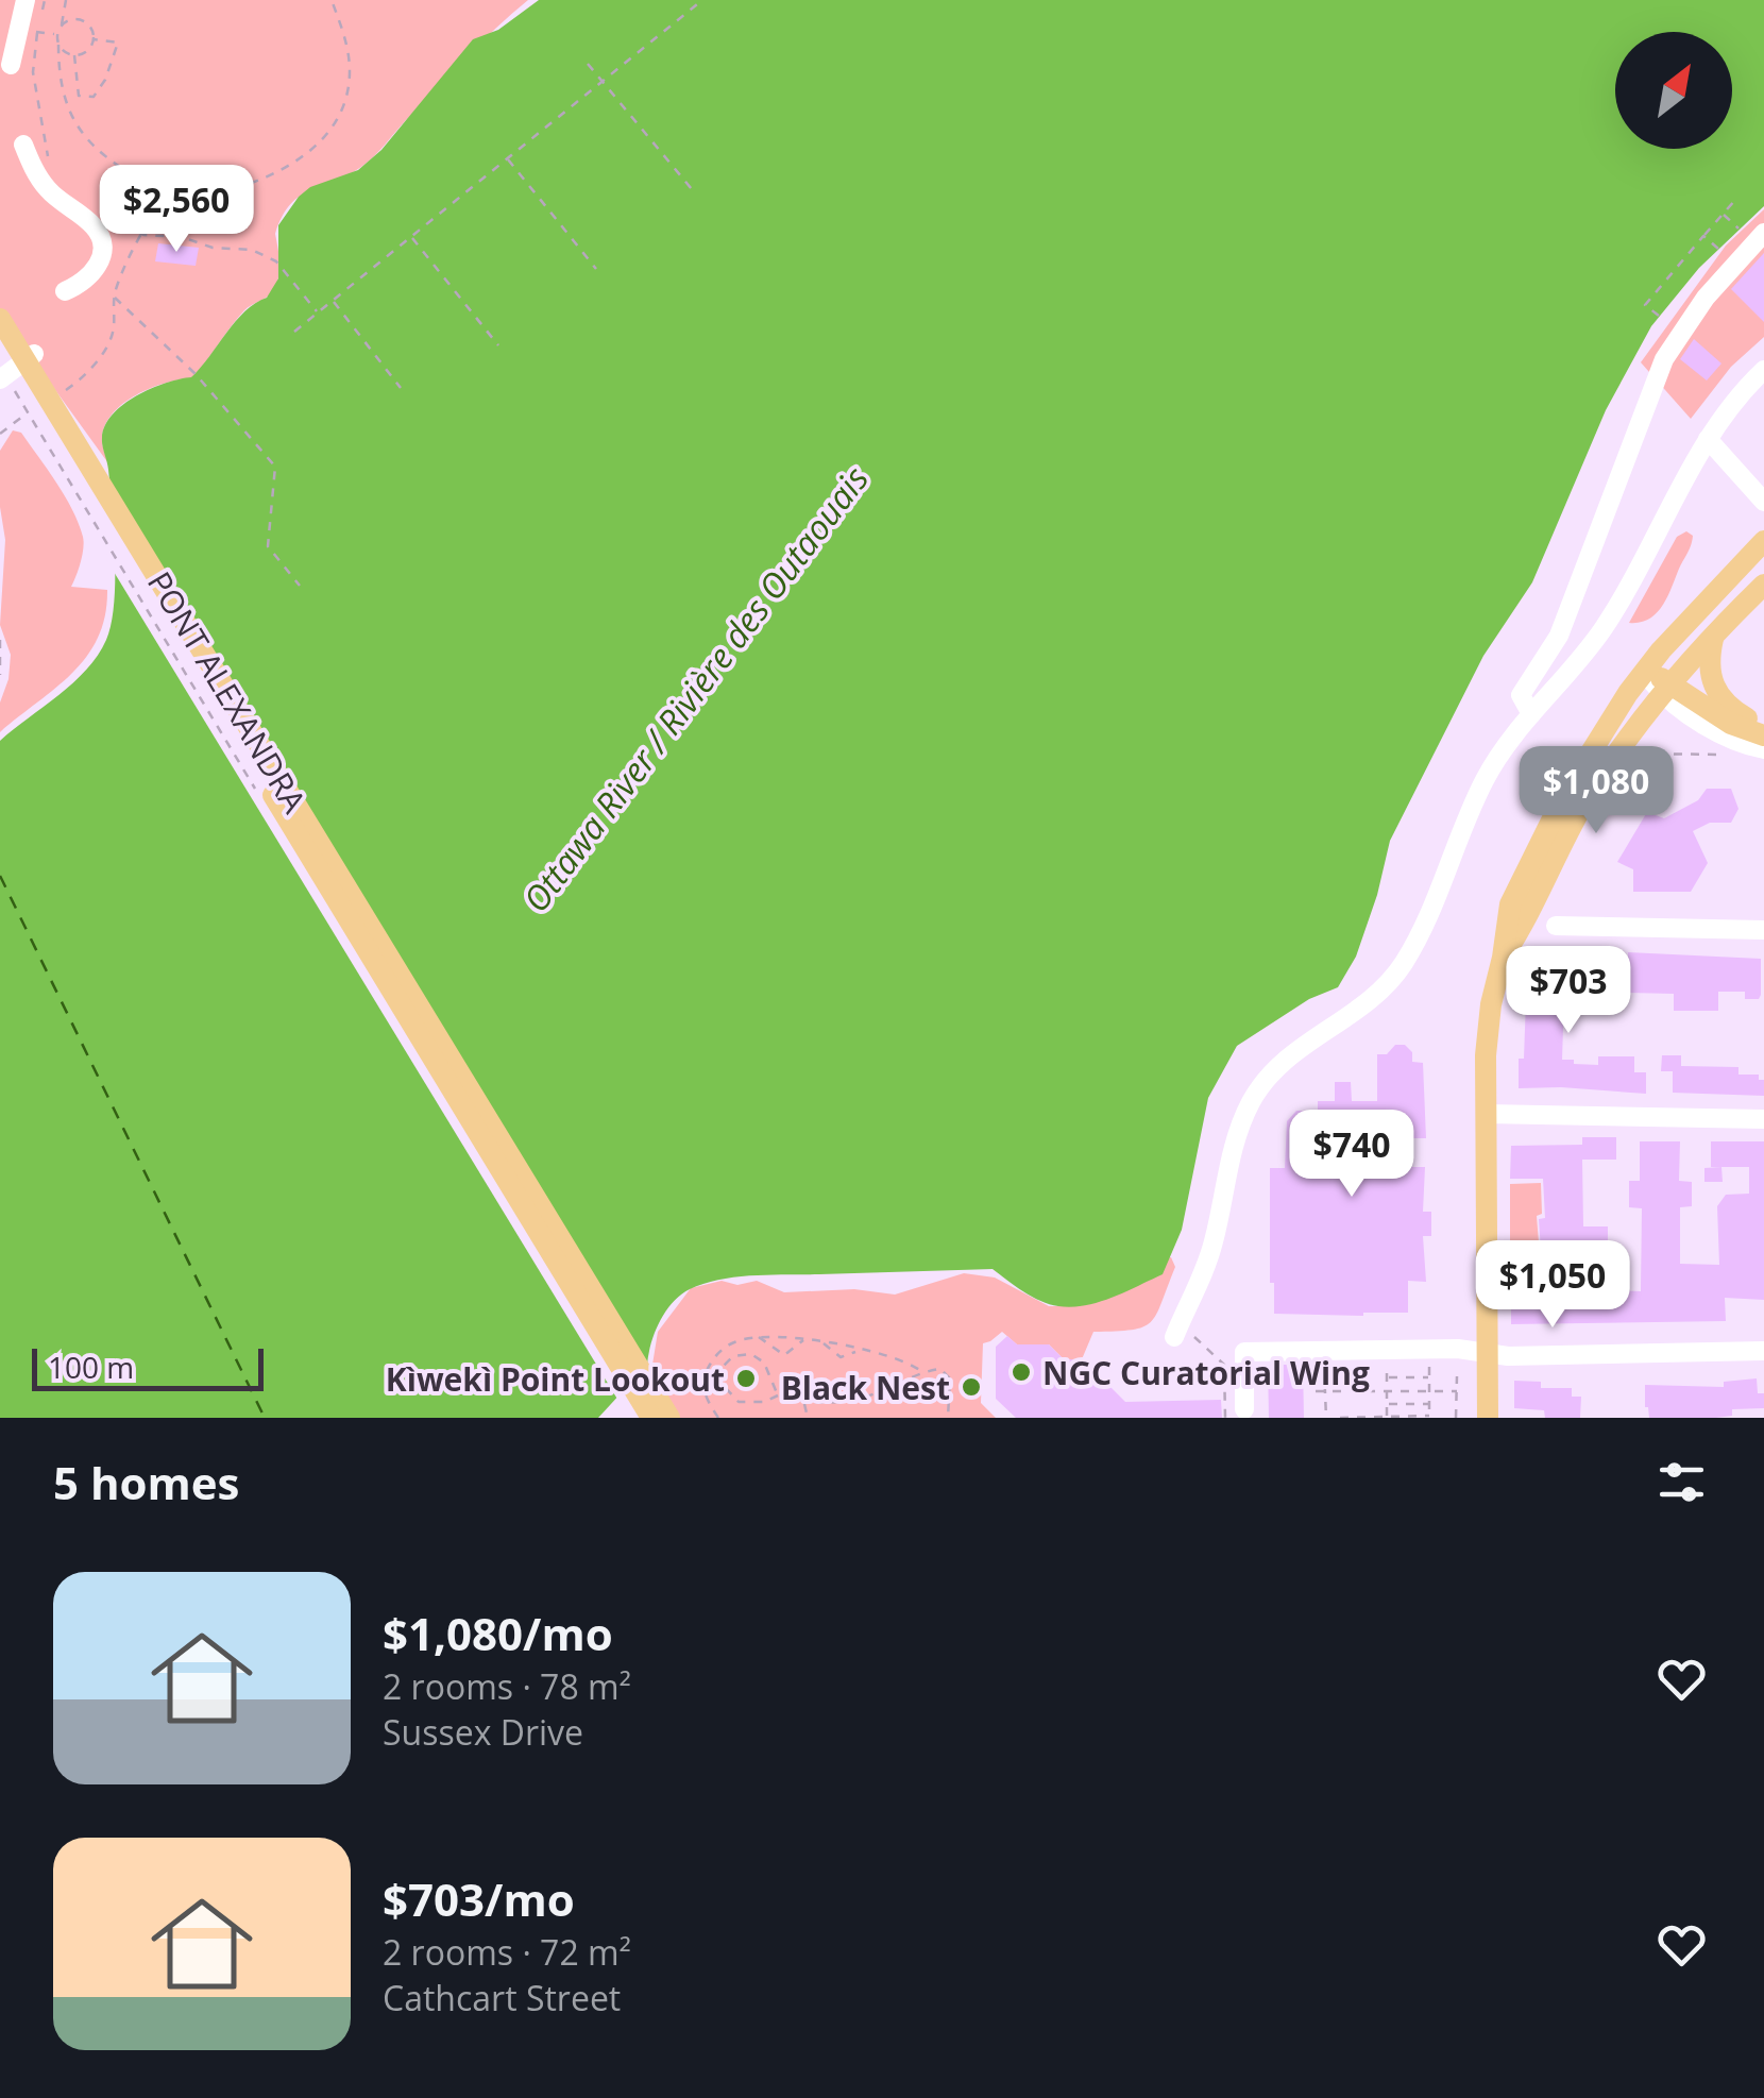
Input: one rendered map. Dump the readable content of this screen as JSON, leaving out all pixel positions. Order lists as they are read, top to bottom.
{
  "streets": {
    "main road": ["PONT ALEXANDRA"]
  },
  "water": ["Ottawa River / Rivière des Outaouais"],
  "places": ["NGC Curatorial Wing", "Kìwekì Point Lookout", "Black Nest"],
  "scale_bar": "100 m",
  "north": "top right",
  "page": {
    "price": [
      "$2,560",
      "$1,080",
      "$703",
      "$740",
      "$1,050"
    ],
    "scale": "100 m",
    "heading": "5 homes",
    "list": [
      {
        "name": "$1,080/mo",
        "note": "2 rooms · 78 m² · Sussex Drive"
      },
      {
        "name": "$703/mo",
        "note": "2 rooms · 72 m² · Cathcart Street"
      }
    ]
  }
}
